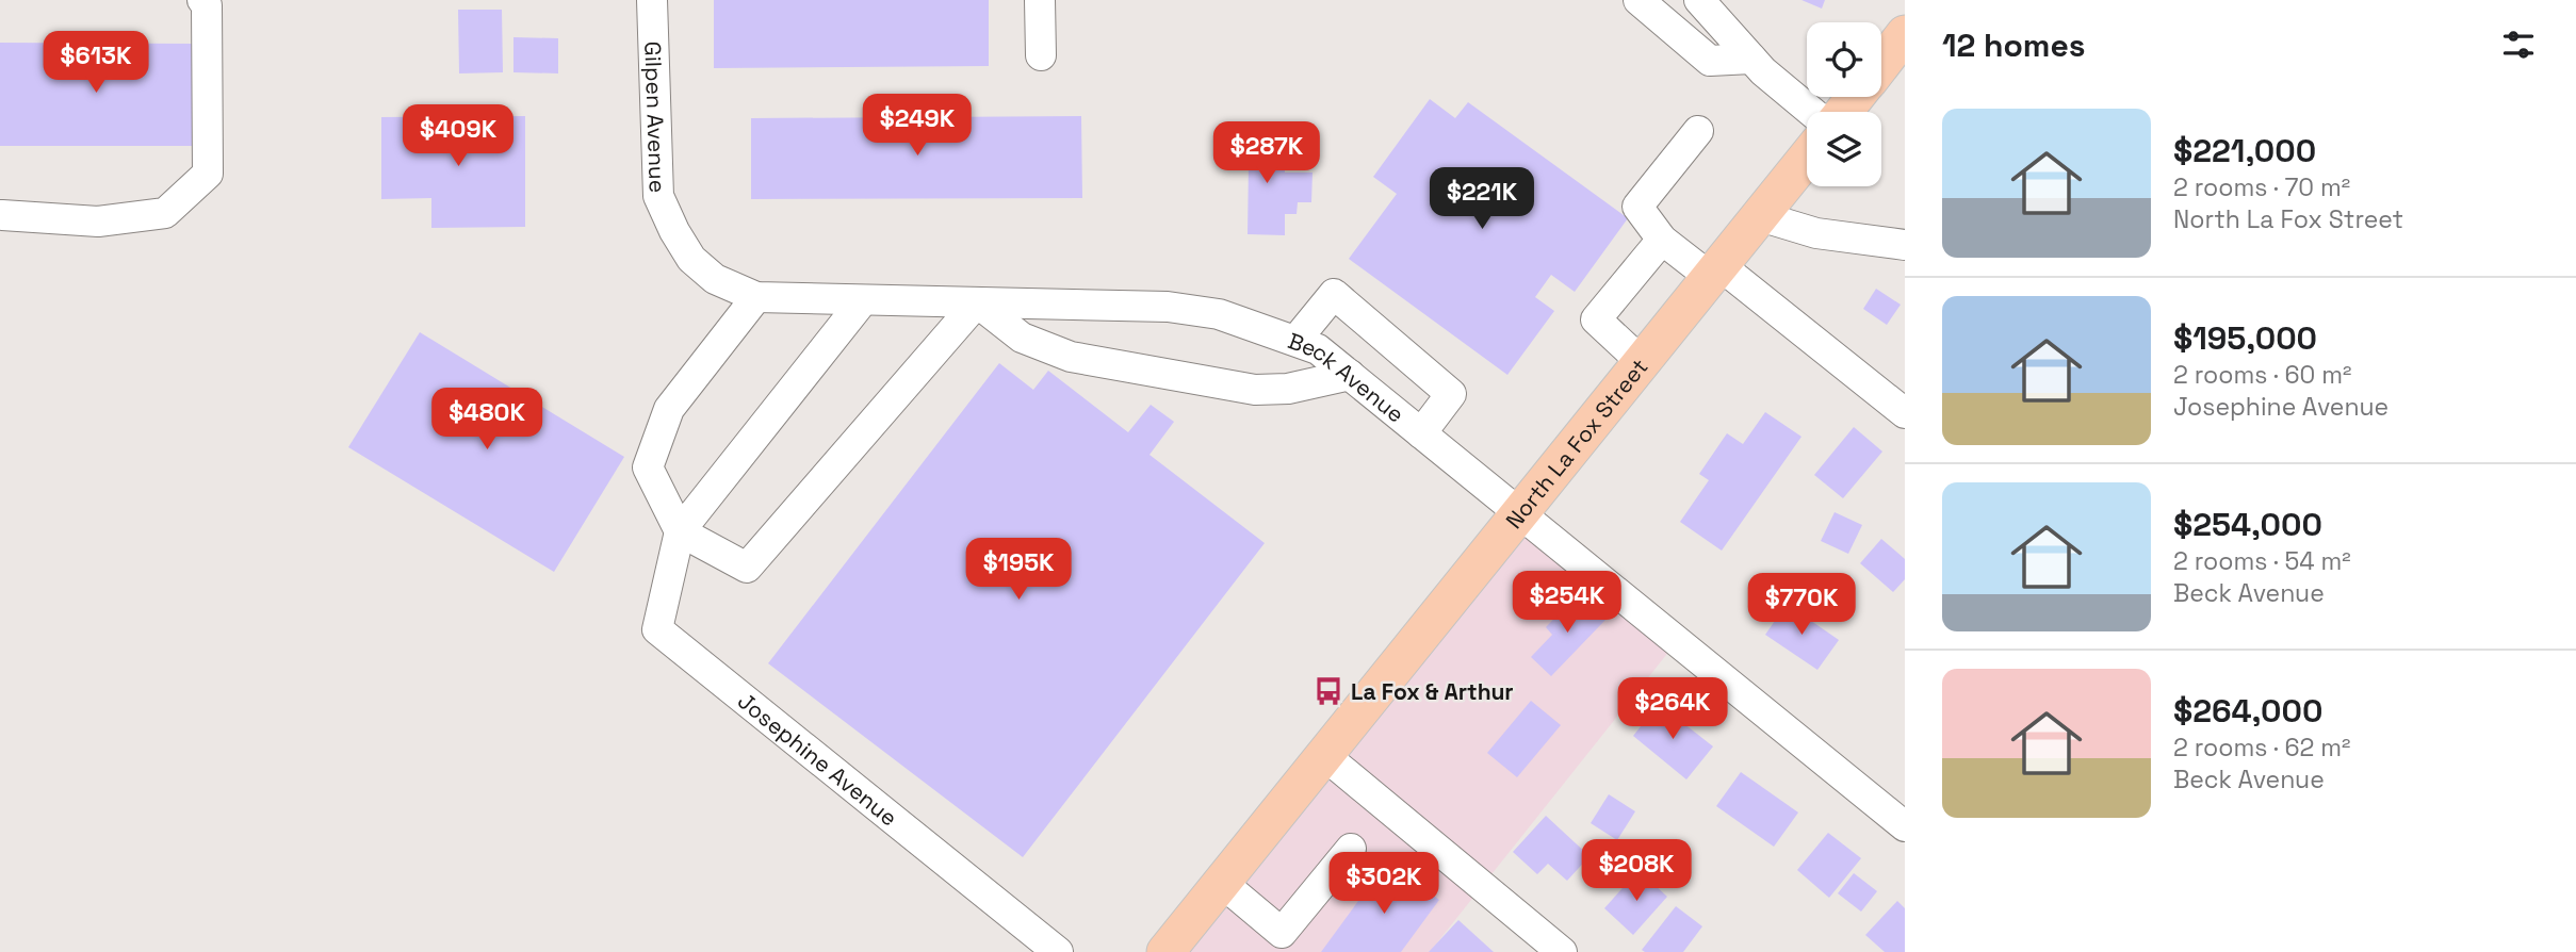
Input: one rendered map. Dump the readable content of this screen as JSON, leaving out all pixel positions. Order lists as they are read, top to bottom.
{
  "streets": {
    "main road": ["North La Fox Street"],
    "street": ["Gilpen Avenue", "Beck Avenue", "Josephine Avenue"]
  },
  "crossings": [
    ["Gilpen Avenue", "Beck Avenue"],
    ["Beck Avenue", "North La Fox Street"]
  ],
  "places": {
    "bus stop": ["La Fox & Arthur"]
  },
  "page": {
    "heading": "12 homes",
    "price": [
      "$613K",
      "$249K",
      "$409K",
      "$287K",
      "$221K",
      "$480K",
      "$195K",
      "$254K",
      "$770K",
      "$264K",
      "$208K",
      "$302K"
    ],
    "list": [
      {
        "name": "$221,000",
        "note": "2 rooms · 70 m² · North La Fox Street"
      },
      {
        "name": "$195,000",
        "note": "2 rooms · 60 m² · Josephine Avenue"
      },
      {
        "name": "$254,000",
        "note": "2 rooms · 54 m² · Beck Avenue"
      },
      {
        "name": "$264,000",
        "note": "2 rooms · 62 m² · Beck Avenue"
      }
    ]
  }
}
